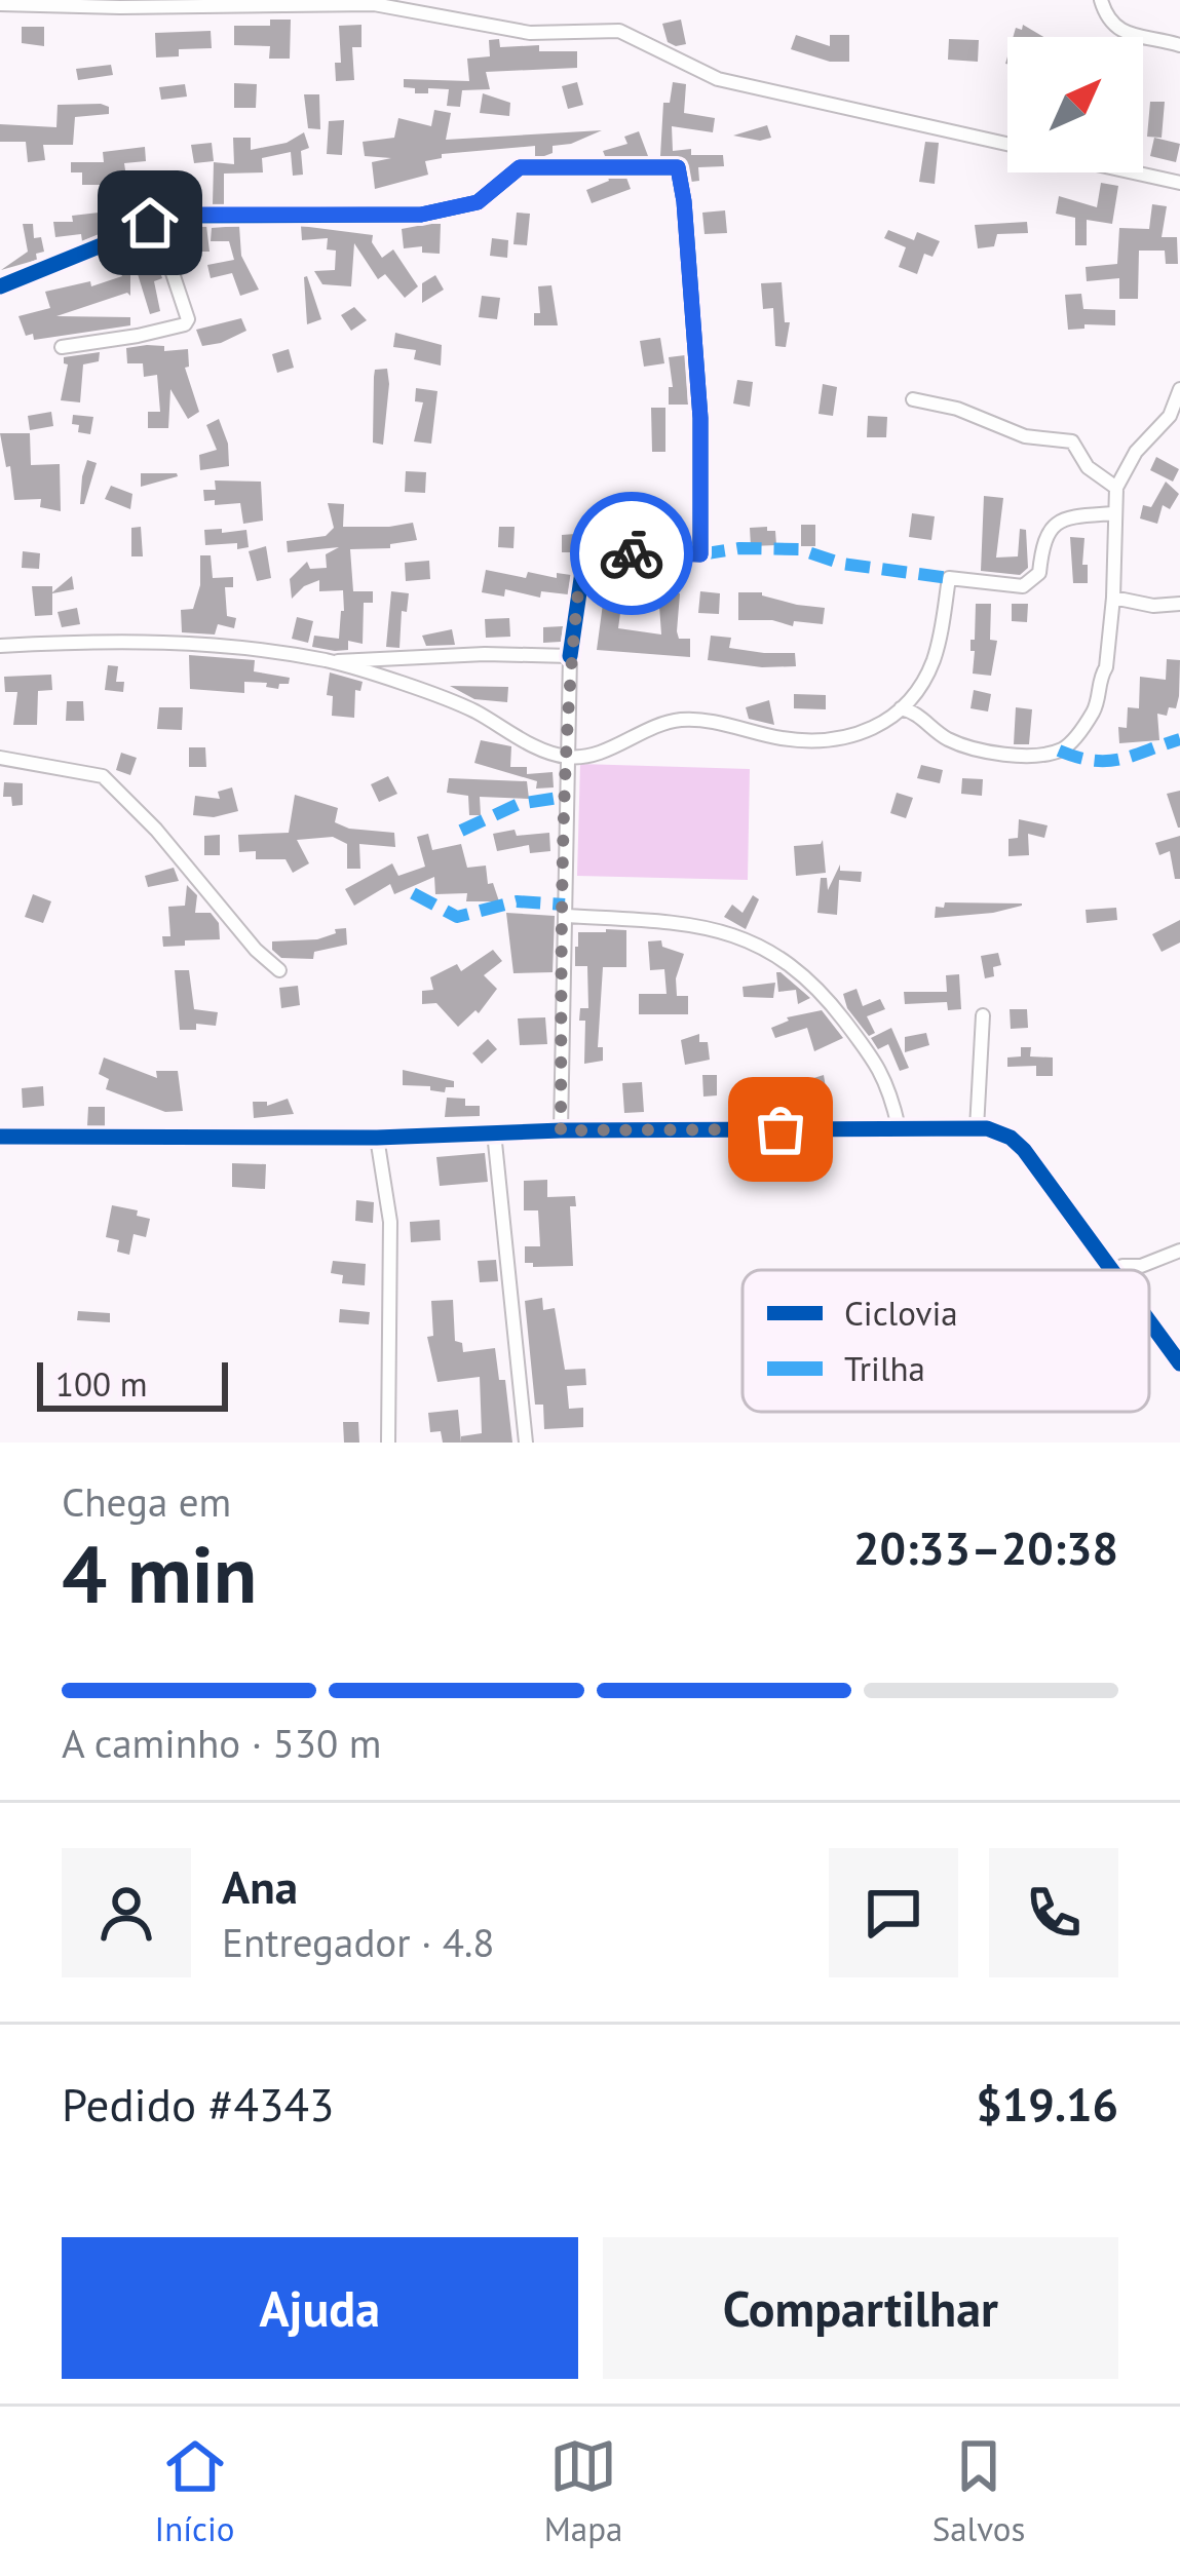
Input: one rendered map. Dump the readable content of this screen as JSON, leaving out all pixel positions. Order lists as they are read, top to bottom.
{
  "legend": ["Ciclovia", "Trilha"],
  "scale_bar": "100 m",
  "north": "top right",
  "page": {
    "scale": "100 m",
    "heading": ["4 min", "Chega em", "20:33–20:38"],
    "panel": [
      "Ana",
      "Entregador · 4.8",
      "Pedido #4343",
      "$19.16"
    ],
    "bar": "A caminho · 530 m",
    "buttons": ["Ajuda", "Compartilhar"],
    "tabs": ["Início", "Mapa", "Salvos"]
  }
}
